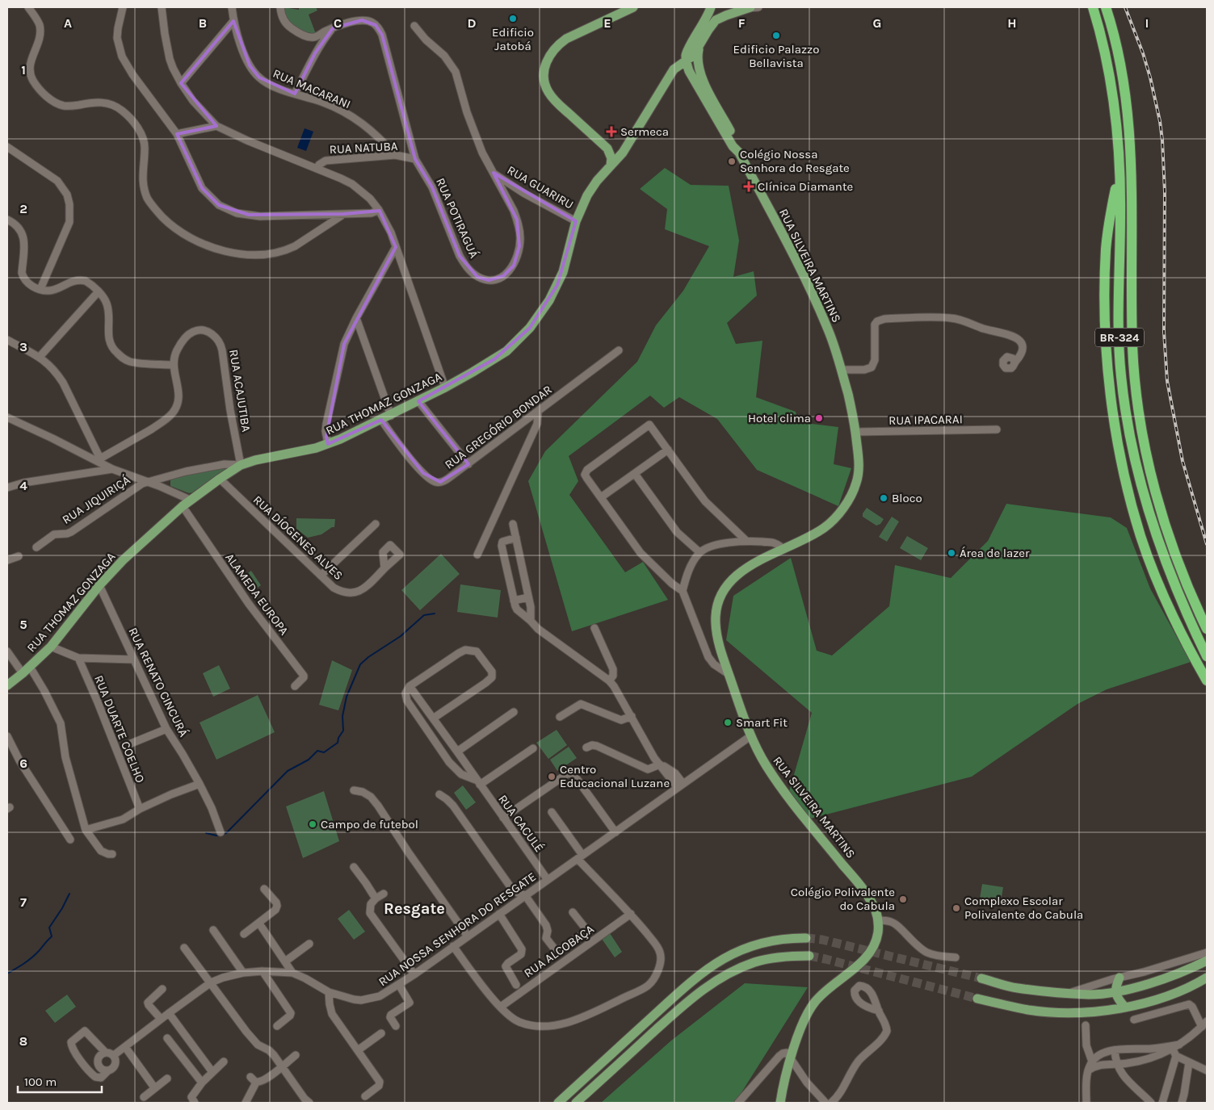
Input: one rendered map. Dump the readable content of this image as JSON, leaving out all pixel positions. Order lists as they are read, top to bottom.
{
  "streets": {
    "highway": ["BR-324"],
    "main road": ["RUA SILVEIRA MARTINS", "RUA THOMAZ GONZAGA"],
    "street": [
      "RUA MACARANI",
      "RUA NATUBA",
      "RUA GUARIRU",
      "RUA POTIRAGUÁ",
      "RUA ACAJUTIBA",
      "RUA IPACARAI",
      "RUA GREGÓRIO BONDAR",
      "RUA JIQUIRIÇÁ",
      "RUA DÍOGENES ALVES",
      "ALAMEDA EUROPA",
      "RUA RENATO CINCURÁ",
      "RUA DUARTE COELHO",
      "RUA CACULÉ",
      "RUA NOSSA SENHORA DO RESGATE",
      "RUA ALCOBAÇA"
    ]
  },
  "crossings": [
    ["RUA MACARANI", "RUA NATUBA"],
    ["RUA NATUBA", "RUA POTIRAGUÁ"],
    ["RUA GUARIRU", "RUA POTIRAGUÁ"],
    ["RUA GUARIRU", "RUA THOMAZ GONZAGA"],
    ["RUA SILVEIRA MARTINS", "RUA THOMAZ GONZAGA"],
    ["RUA SILVEIRA MARTINS", "RUA IPACARAI"],
    ["RUA SILVEIRA MARTINS", "RUA NOSSA SENHORA DO RESGATE"],
    ["RUA ACAJUTIBA", "RUA THOMAZ GONZAGA"],
    ["RUA ACAJUTIBA", "RUA JIQUIRIÇÁ"],
    ["RUA THOMAZ GONZAGA", "RUA GREGÓRIO BONDAR"],
    ["RUA THOMAZ GONZAGA", "RUA JIQUIRIÇÁ"],
    ["RUA THOMAZ GONZAGA", "RUA DÍOGENES ALVES"],
    ["RUA THOMAZ GONZAGA", "RUA RENATO CINCURÁ"],
    ["RUA CACULÉ", "RUA NOSSA SENHORA DO RESGATE"]
  ],
  "districts": ["Resgate"],
  "places": {
    "other": [
      "Edificio Jatobá",
      "Edificio Palazzo Bellavista",
      "Colégio Nossa Senhora do Resgate",
      "Hotel clima",
      "Bloco",
      "Área de lazer",
      "Smart Fit",
      "Centro Educacional Luzane",
      "Campo de futebol",
      "Colégio Polivalente do Cabula",
      "Complexo Escolar Polivalente do Cabula"
    ],
    "health": ["Sermeca", "Clínica Diamante"]
  },
  "scale_bar": "100 m",
  "grid": {
    "columns": [
      "A",
      "B",
      "C",
      "D",
      "E",
      "F",
      "G",
      "H",
      "I"
    ],
    "rows": [
      "1",
      "2",
      "3",
      "4",
      "5",
      "6",
      "7",
      "8"
    ]
  }
}
